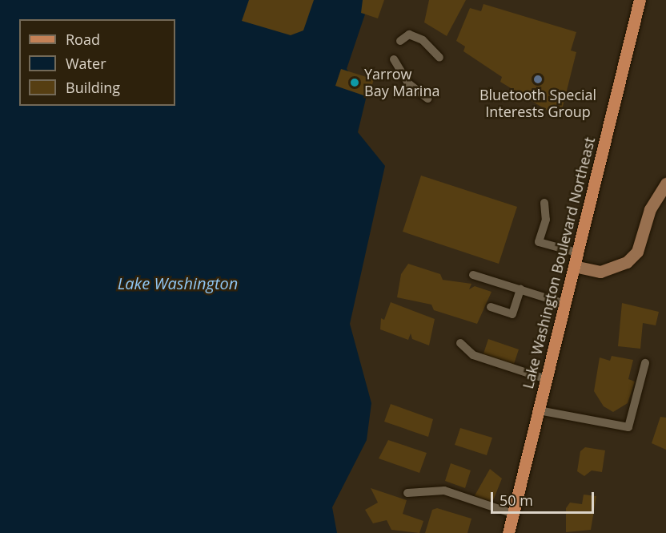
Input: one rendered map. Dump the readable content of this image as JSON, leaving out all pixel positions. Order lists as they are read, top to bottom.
{
  "streets": {
    "main road": ["Lake Washington Boulevard Northeast"]
  },
  "water": ["Lake Washington"],
  "places": ["Bluetooth Special Interests Group", "Yarrow Bay Marina"],
  "legend": ["Road", "Water", "Building"],
  "scale_bar": "50 m"
}
